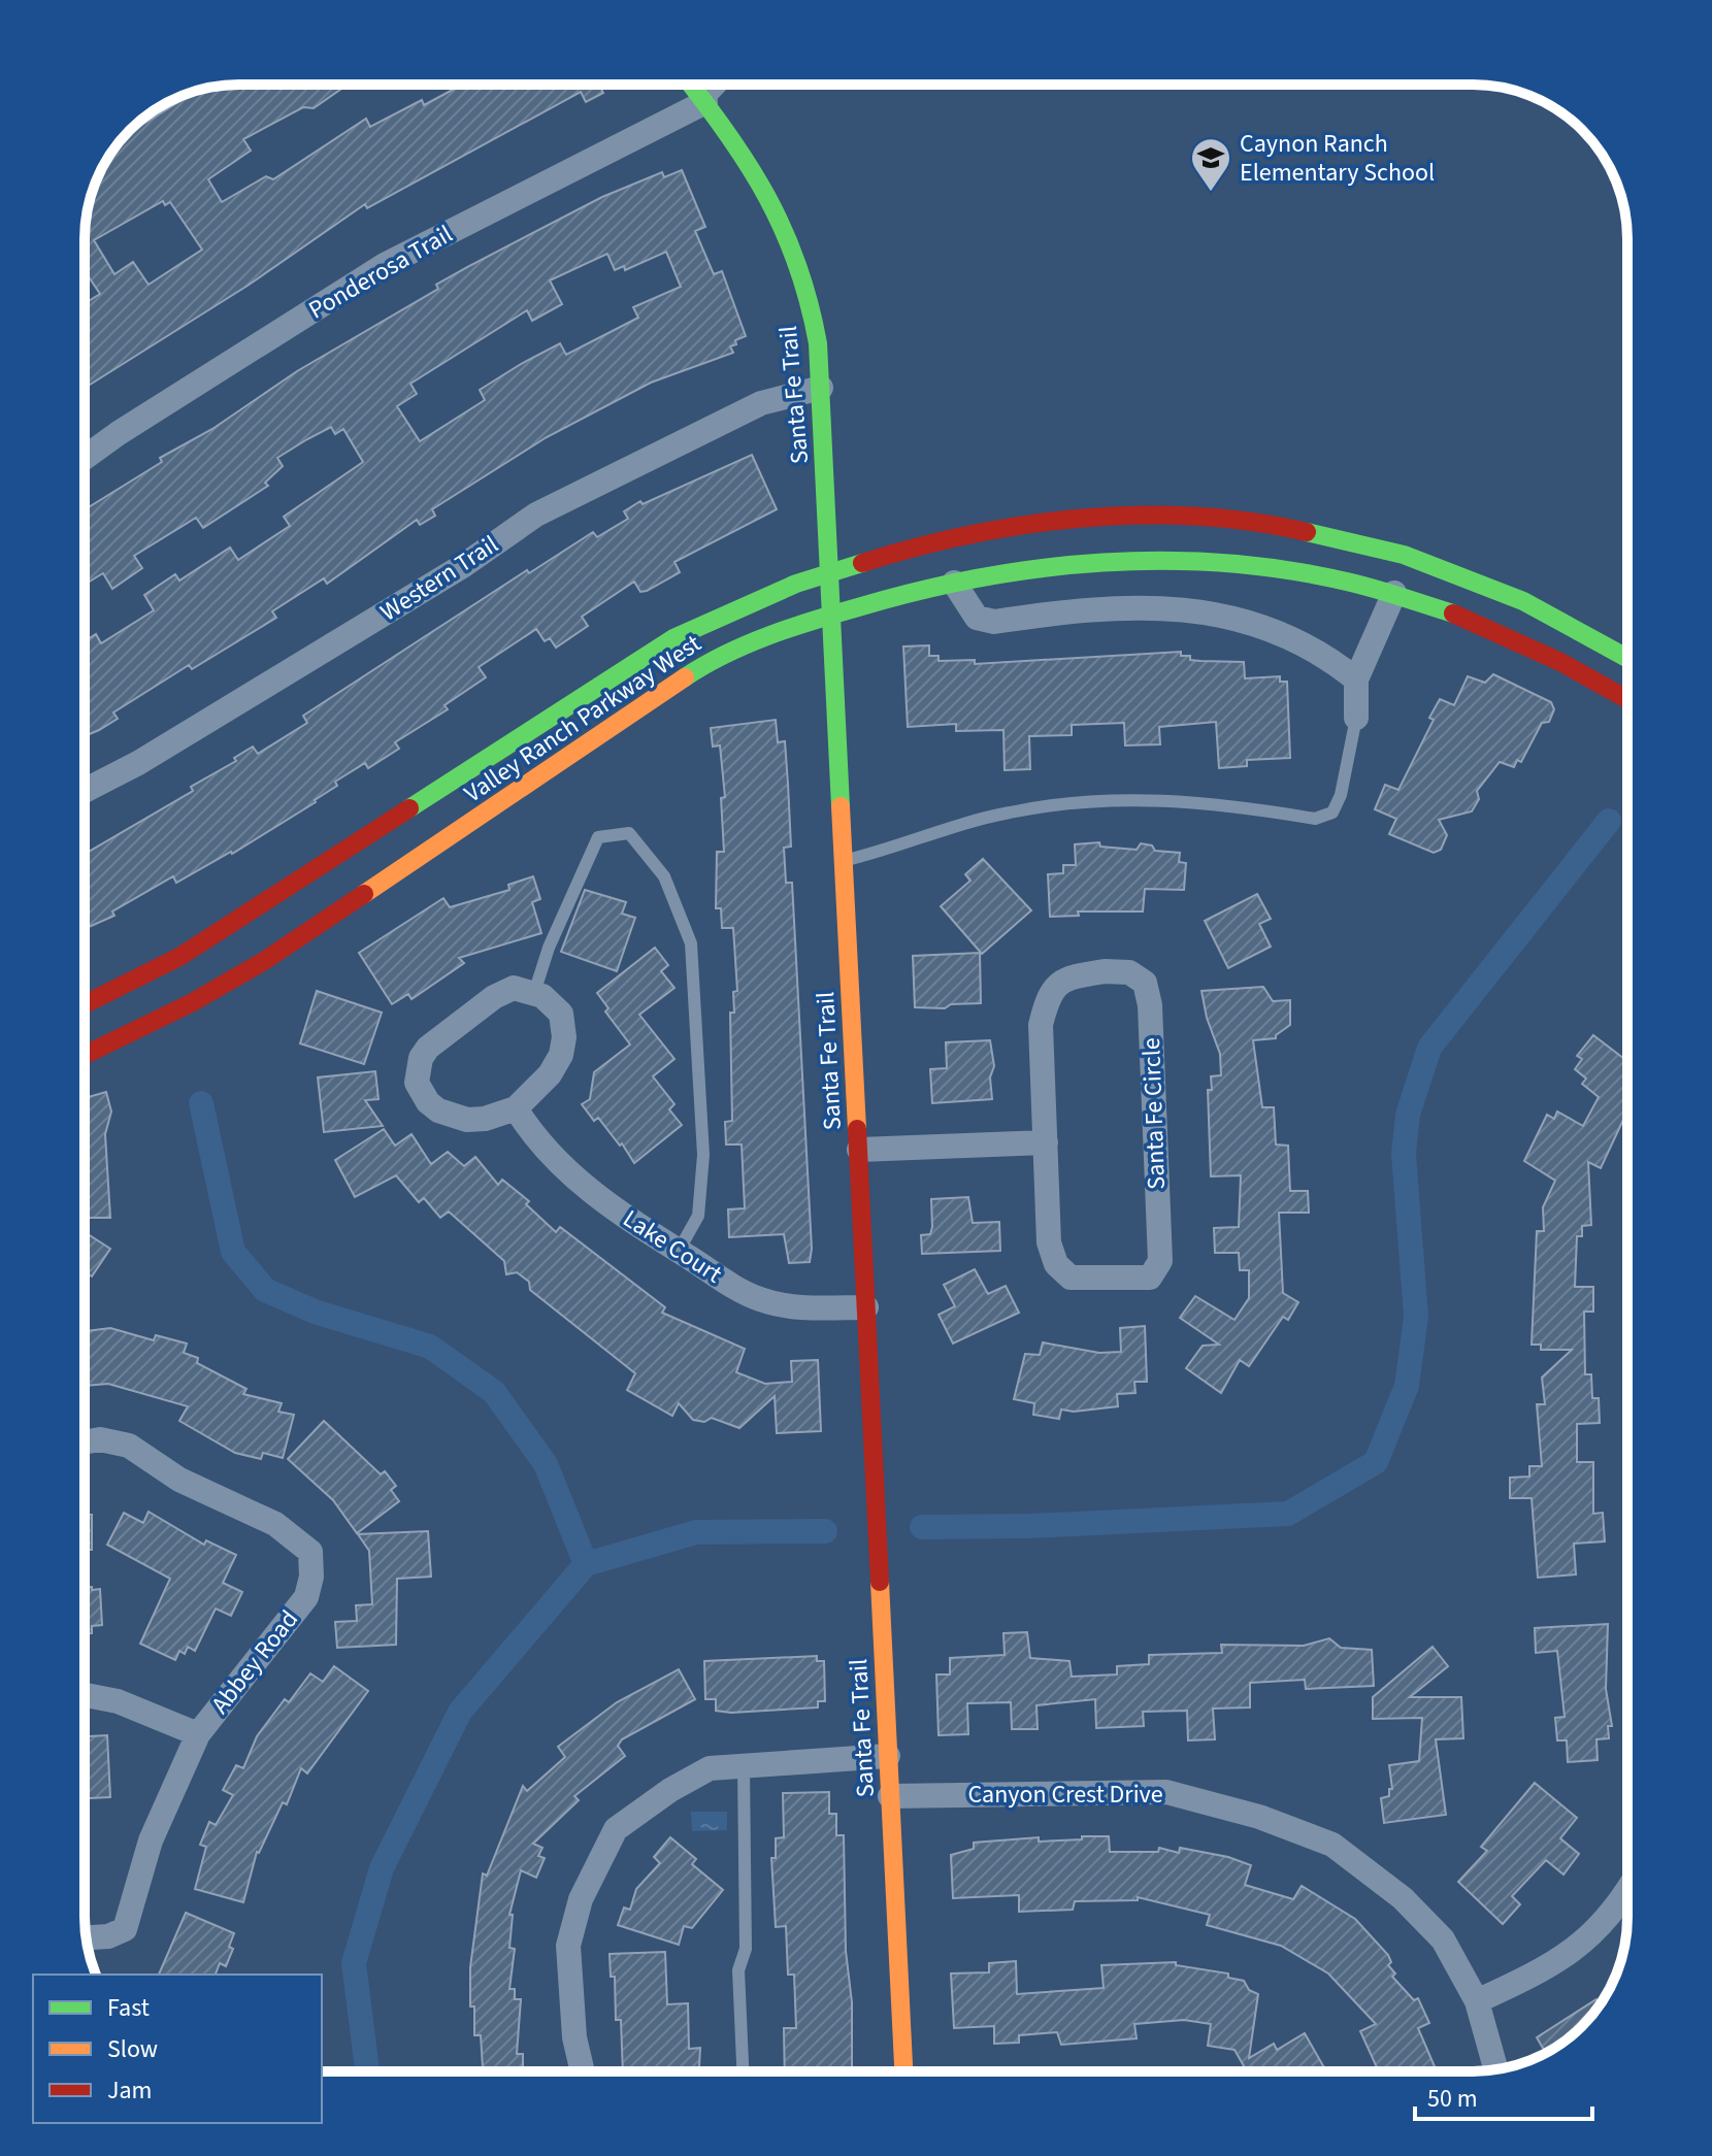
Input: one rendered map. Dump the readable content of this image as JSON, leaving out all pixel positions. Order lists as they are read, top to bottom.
{
  "streets": {
    "main road": ["Santa Fe Trail", "Valley Ranch Parkway West"],
    "street": [
      "Ponderosa Trail",
      "Western Trail",
      "Santa Fe Circle",
      "Lake Court",
      "Abbey Road",
      "Canyon Crest Drive"
    ]
  },
  "crossings": [
    ["Ponderosa Trail", "Santa Fe Trail"],
    ["Santa Fe Trail", "Western Trail"],
    ["Santa Fe Trail", "Valley Ranch Parkway West"],
    ["Santa Fe Trail", "Lake Court"],
    ["Santa Fe Trail", "Canyon Crest Drive"]
  ],
  "places": {
    "school or university": ["Caynon Ranch Elementary School"]
  },
  "legend": ["Fast", "Slow", "Jam"],
  "scale_bar": "50 m"
}
